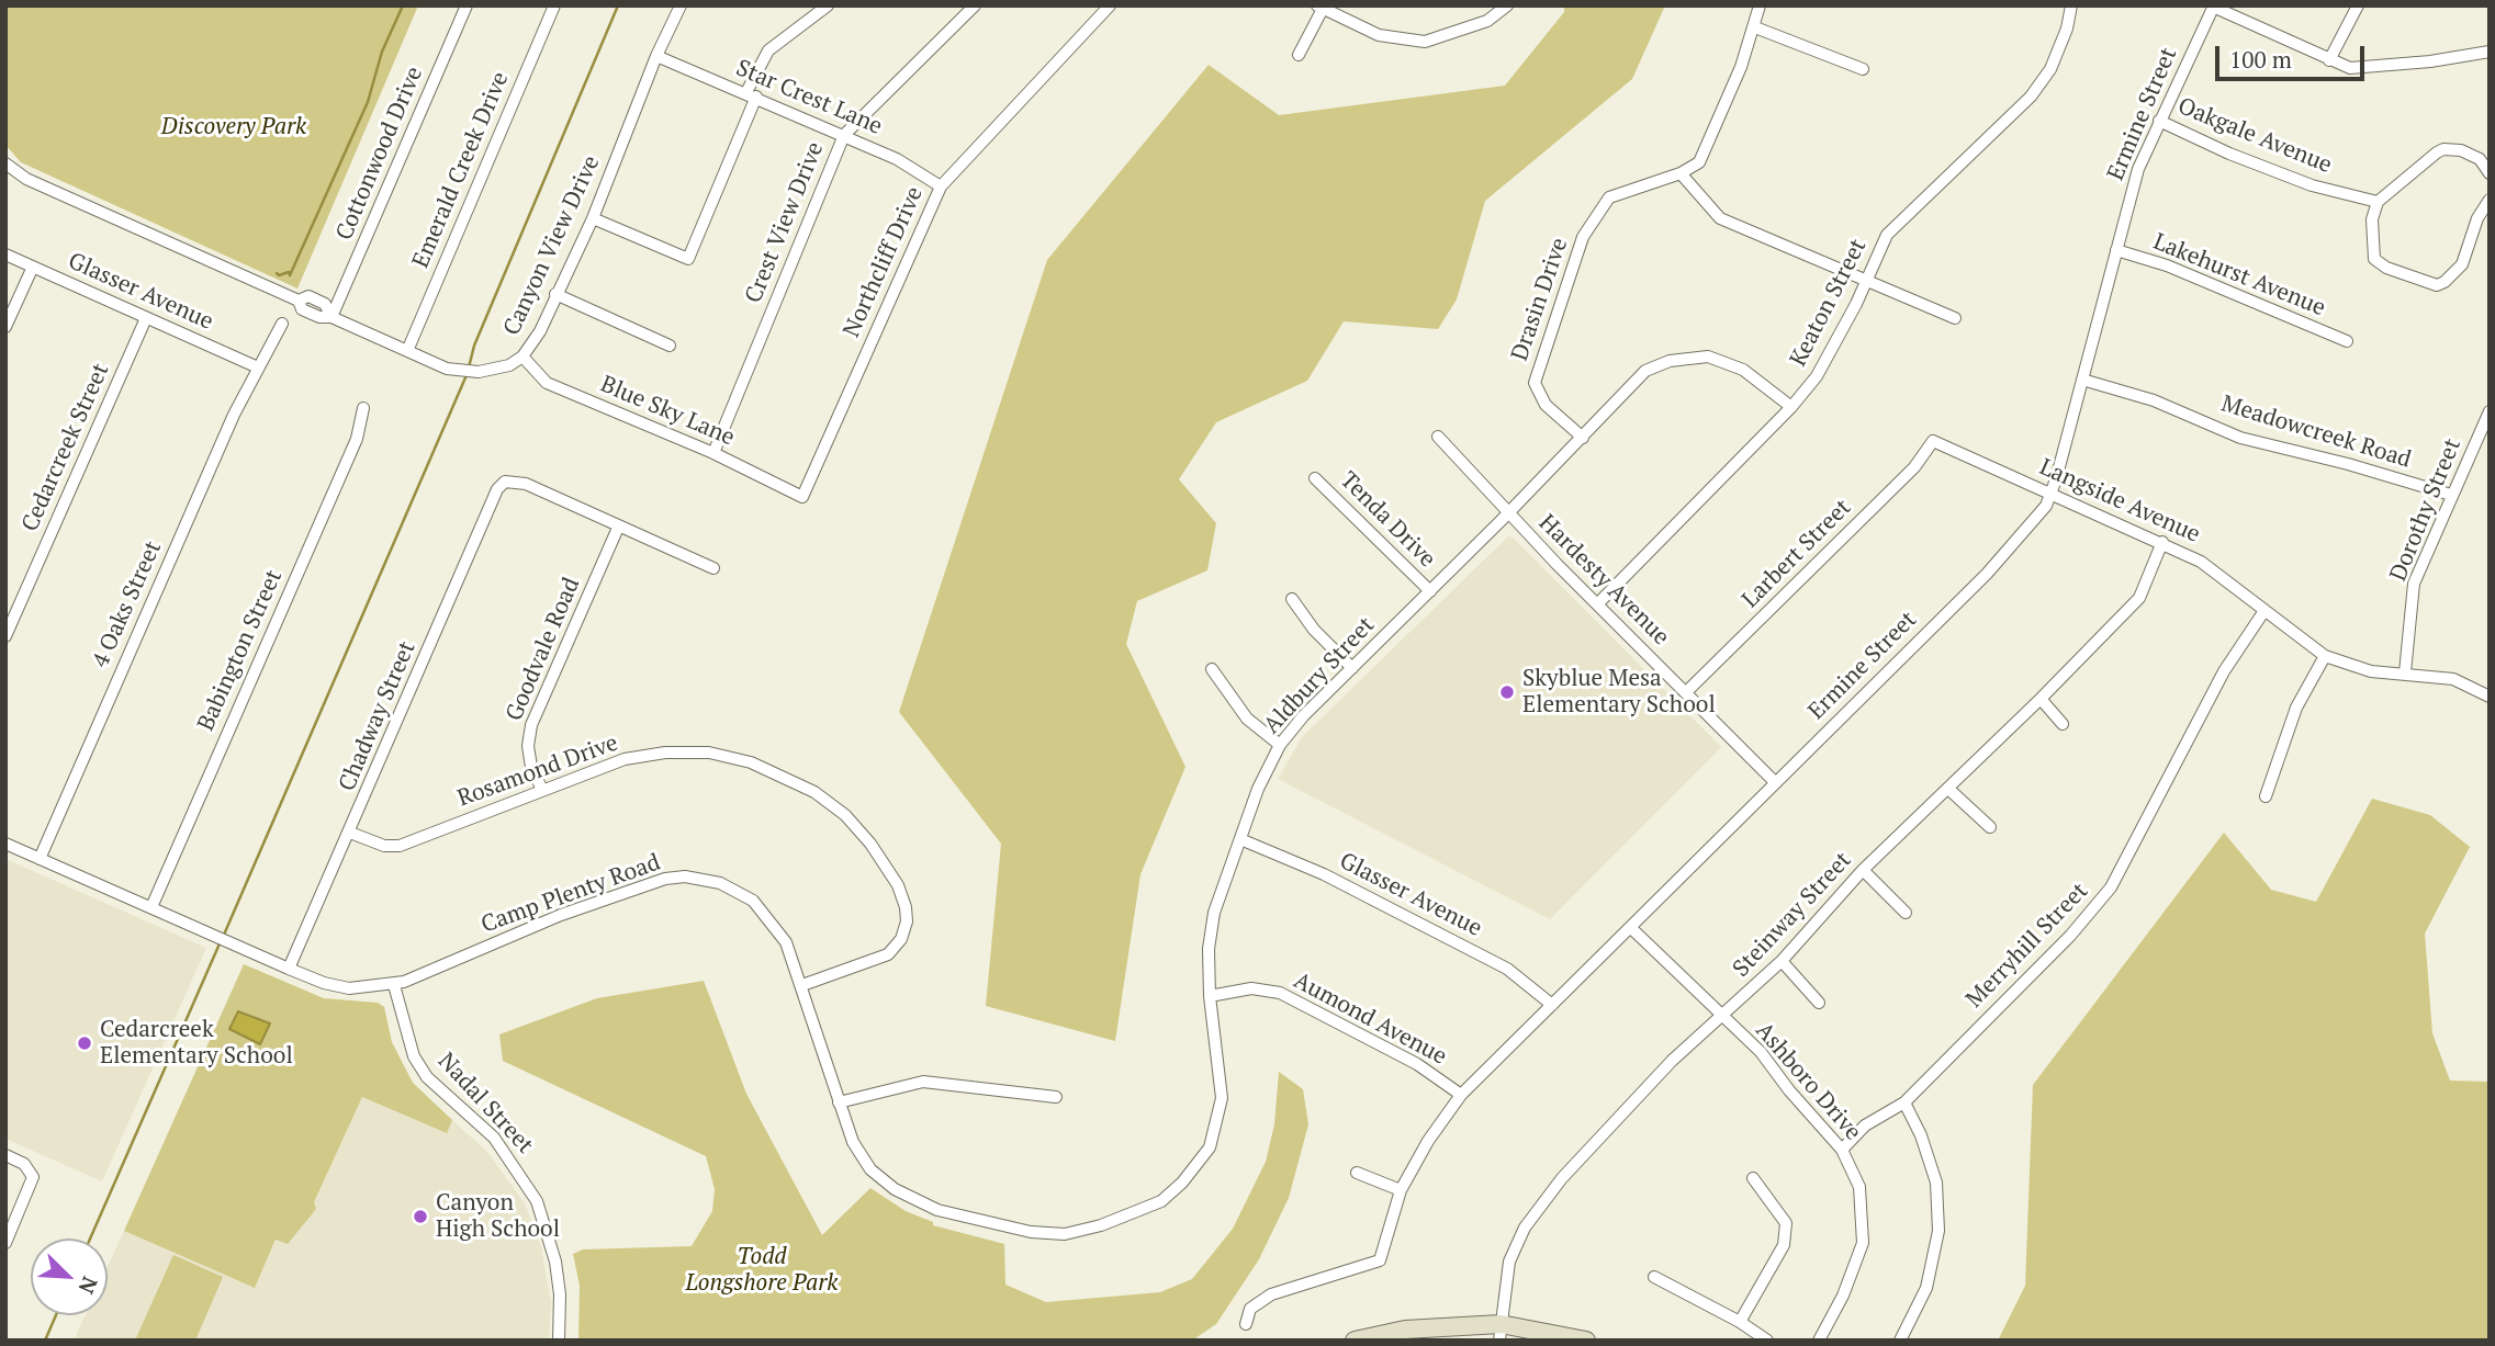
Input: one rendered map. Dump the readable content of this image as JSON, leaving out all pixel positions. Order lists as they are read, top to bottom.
{
  "streets": {
    "street": [
      "Star Crest Lane",
      "Ermine Street",
      "Oakgale Avenue",
      "Cottonwood Drive",
      "Emerald Creek Drive",
      "Crest View Drive",
      "Canyon View Drive",
      "Northcliff Drive",
      "Lakehurst Avenue",
      "Glasser Avenue",
      "Drasin Drive",
      "Keaton Street",
      "Blue Sky Lane",
      "Meadowcreek Road",
      "Cedarcreek Street",
      "Langside Avenue",
      "Dorothy Street",
      "Tenda Drive",
      "Larbert Street",
      "Hardesty Avenue",
      "4 Oaks Street",
      "Goodvale Road",
      "Babington Street",
      "Aldbury Street",
      "Chadway Street",
      "Rosamond Drive",
      "Camp Plenty Road",
      "Steinway Street",
      "Merryhill Street",
      "Aumond Avenue",
      "Ashboro Drive",
      "Nadal Street"
    ]
  },
  "crossings": [
    ["Star Crest Lane", "Crest View Drive"],
    ["Star Crest Lane", "Canyon View Drive"],
    ["Star Crest Lane", "Northcliff Drive"],
    ["Ermine Street", "Oakgale Avenue"],
    ["Ermine Street", "Lakehurst Avenue"],
    ["Ermine Street", "Glasser Avenue"],
    ["Ermine Street", "Meadowcreek Road"],
    ["Ermine Street", "Langside Avenue"],
    ["Ermine Street", "Hardesty Avenue"],
    ["Ermine Street", "Aumond Avenue"],
    ["Ermine Street", "Ashboro Drive"],
    ["Cottonwood Drive", "Canyon View Drive"],
    ["Emerald Creek Drive", "Canyon View Drive"],
    ["Crest View Drive", "Blue Sky Lane"],
    ["Canyon View Drive", "Blue Sky Lane"],
    ["Northcliff Drive", "Blue Sky Lane"],
    ["Glasser Avenue", "Cedarcreek Street"],
    ["Glasser Avenue", "4 Oaks Street"],
    ["Glasser Avenue", "Aldbury Street"],
    ["Drasin Drive", "Aldbury Street"],
    ["Keaton Street", "Hardesty Avenue"],
    ["Keaton Street", "Aldbury Street"],
    ["Meadowcreek Road", "Dorothy Street"],
    ["Langside Avenue", "Dorothy Street"],
    ["Langside Avenue", "Larbert Street"],
    ["Langside Avenue", "Steinway Street"],
    ["Langside Avenue", "Merryhill Street"],
    ["Tenda Drive", "Aldbury Street"],
    ["Larbert Street", "Hardesty Avenue"],
    ["Hardesty Avenue", "Aldbury Street"],
    ["4 Oaks Street", "Camp Plenty Road"],
    ["Goodvale Road", "Chadway Street"],
    ["Goodvale Road", "Rosamond Drive"],
    ["Babington Street", "Camp Plenty Road"],
    ["Aldbury Street", "Camp Plenty Road"],
    ["Aldbury Street", "Aumond Avenue"],
    ["Chadway Street", "Rosamond Drive"],
    ["Chadway Street", "Camp Plenty Road"],
    ["Rosamond Drive", "Camp Plenty Road"],
    ["Camp Plenty Road", "Nadal Street"],
    ["Steinway Street", "Ashboro Drive"],
    ["Merryhill Street", "Ashboro Drive"]
  ],
  "parks": ["Discovery Park", "Todd Longshore Park"],
  "places": ["Skyblue Mesa Elementary School", "Cedarcreek Elementary School", "Canyon High School"],
  "scale_bar": "100 m",
  "north": "bottom right"
}
